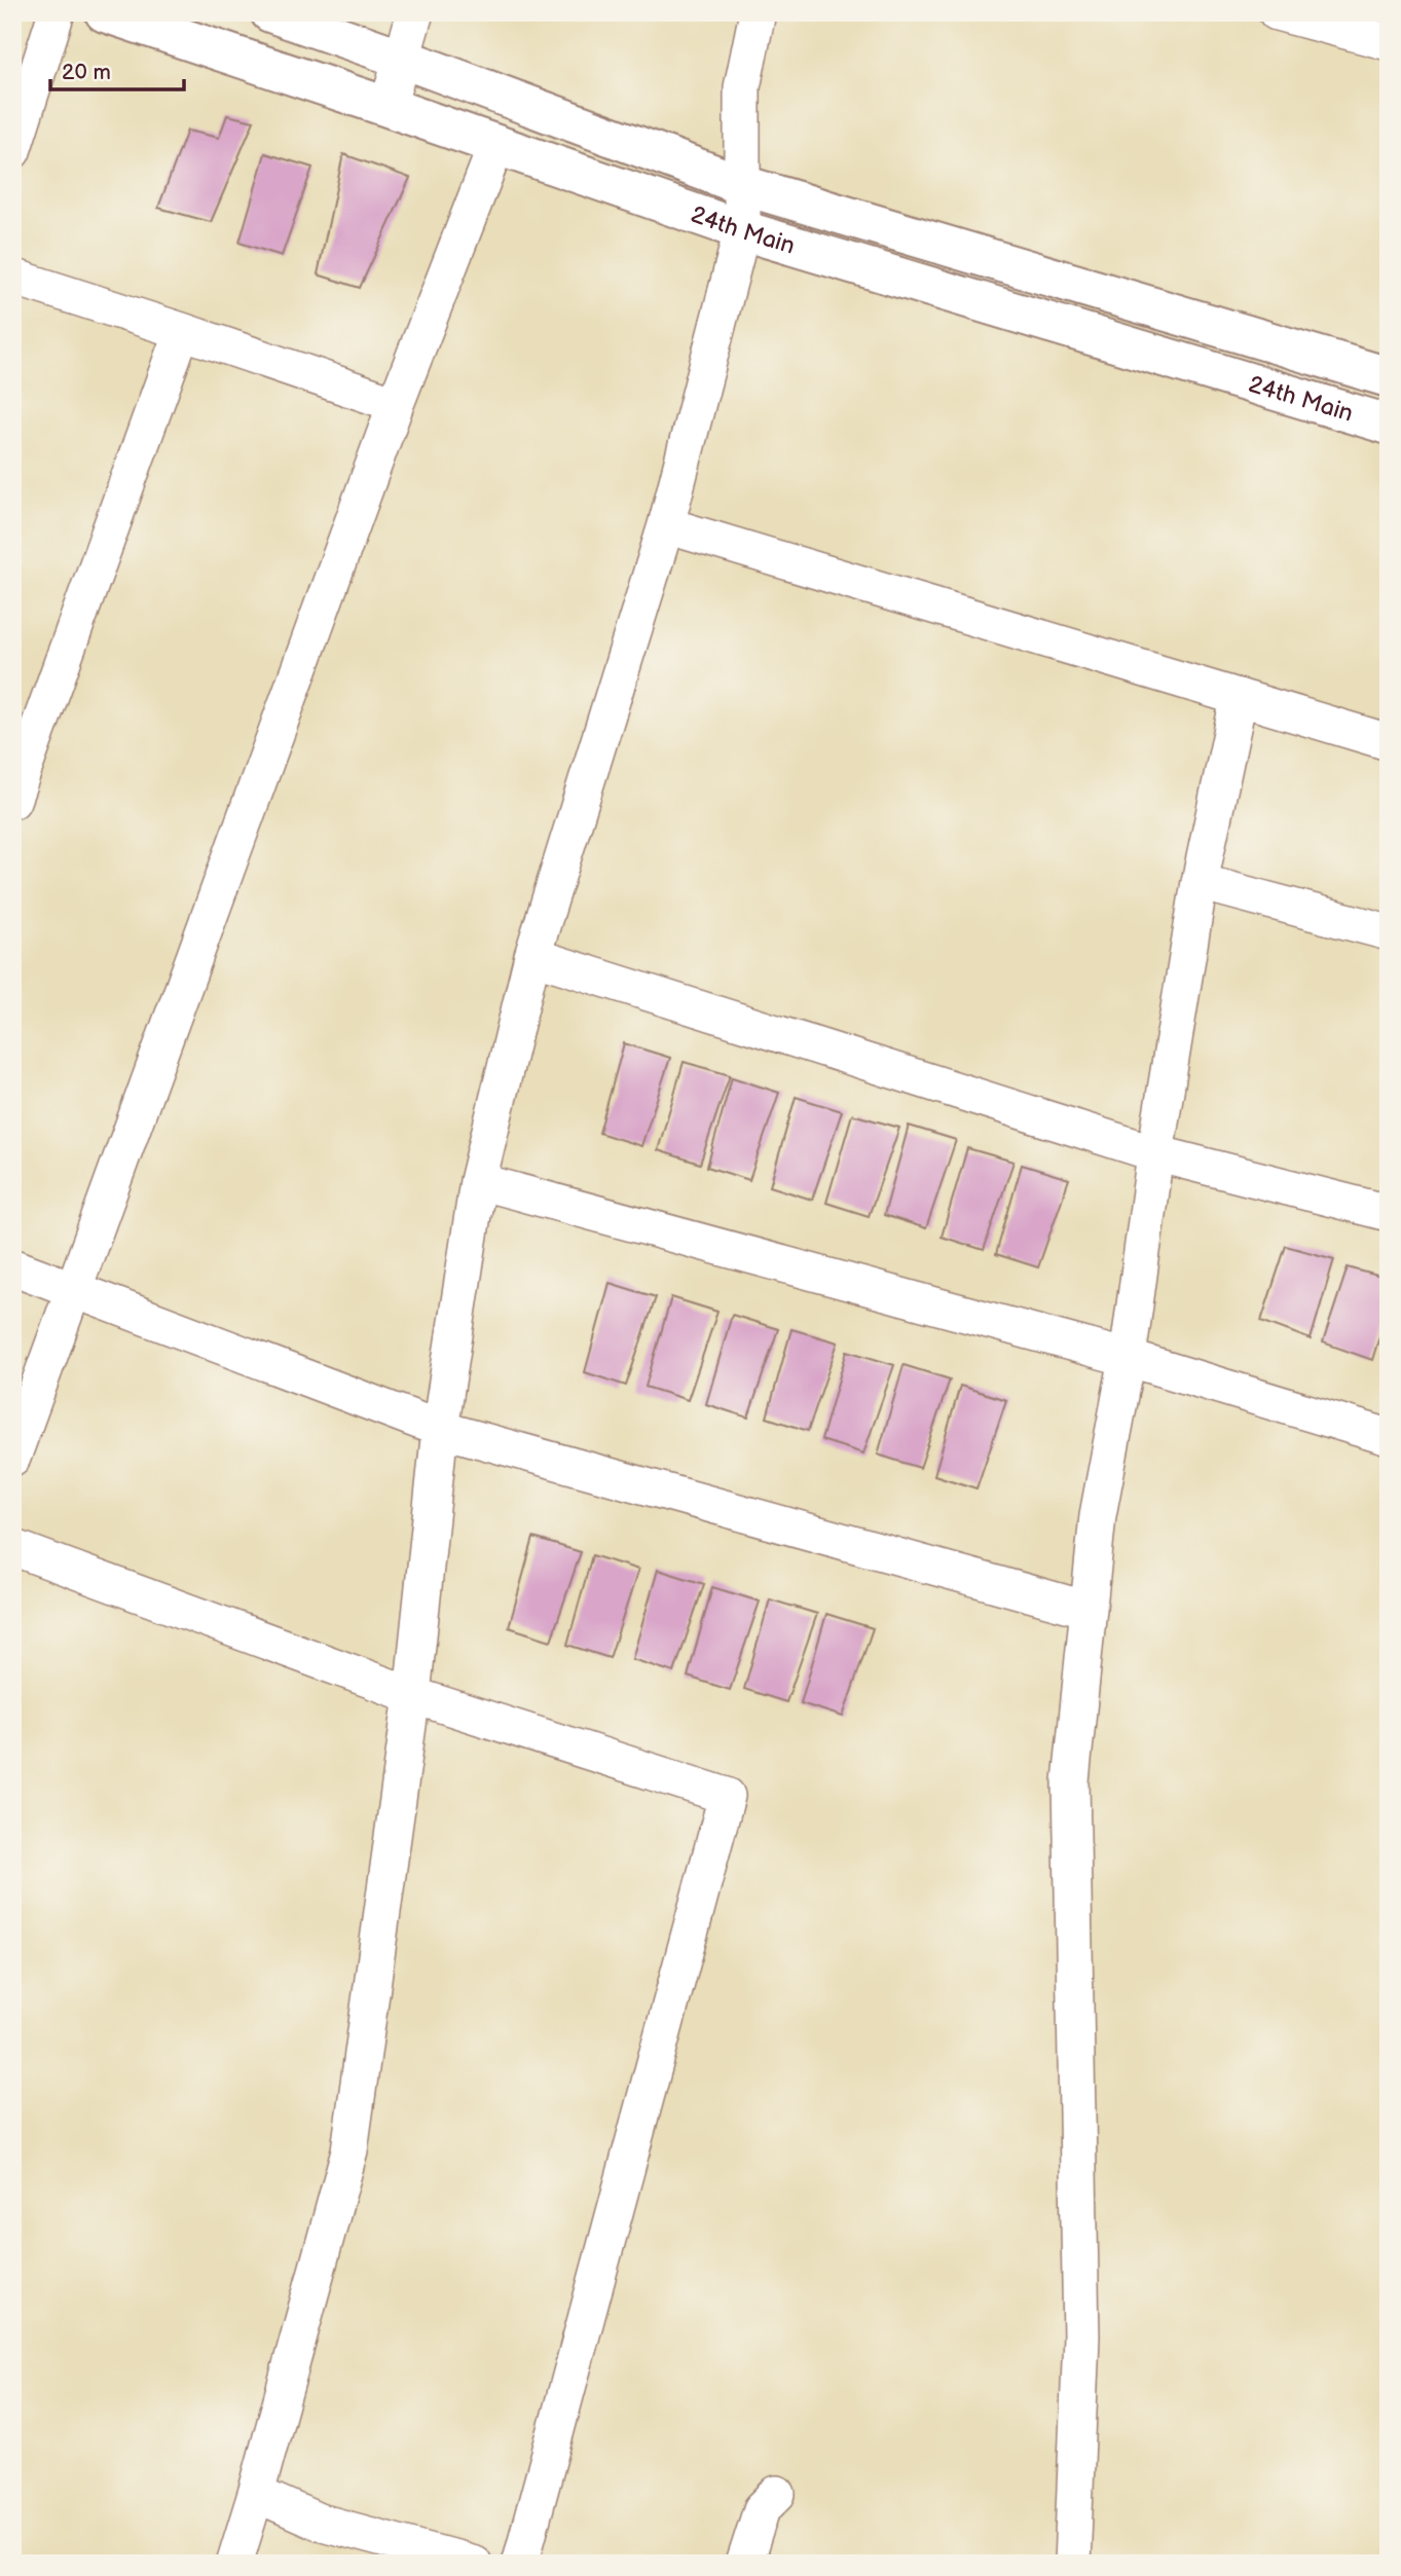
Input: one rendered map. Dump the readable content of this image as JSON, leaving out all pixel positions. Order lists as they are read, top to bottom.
{
  "streets": {
    "street": ["24th Main"]
  },
  "scale_bar": "20 m"
}
